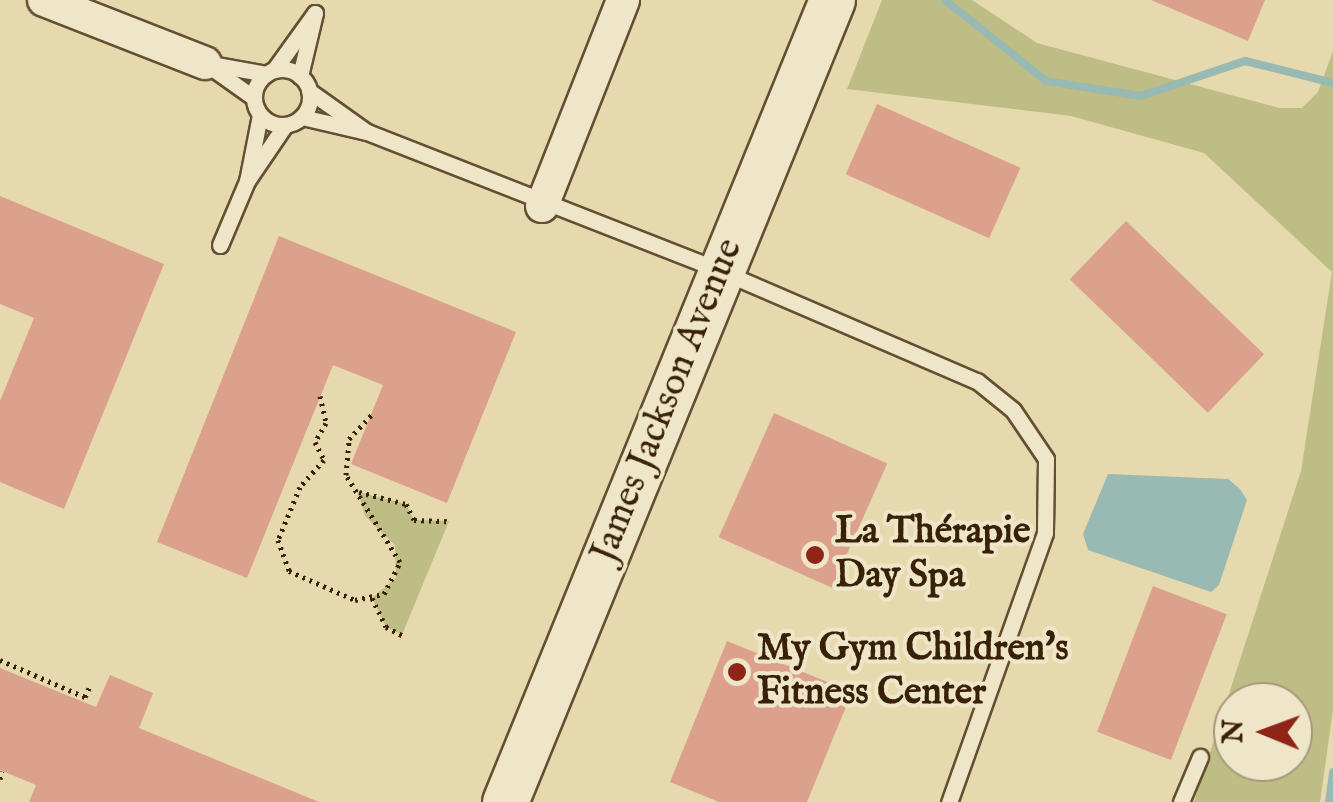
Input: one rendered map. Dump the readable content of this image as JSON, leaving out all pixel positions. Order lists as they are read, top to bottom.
{
  "streets": {
    "street": ["James Jackson Avenue"]
  },
  "places": ["La Thérapie Day Spa", "My Gym Children's Fitness Center"],
  "north": "left"
}
